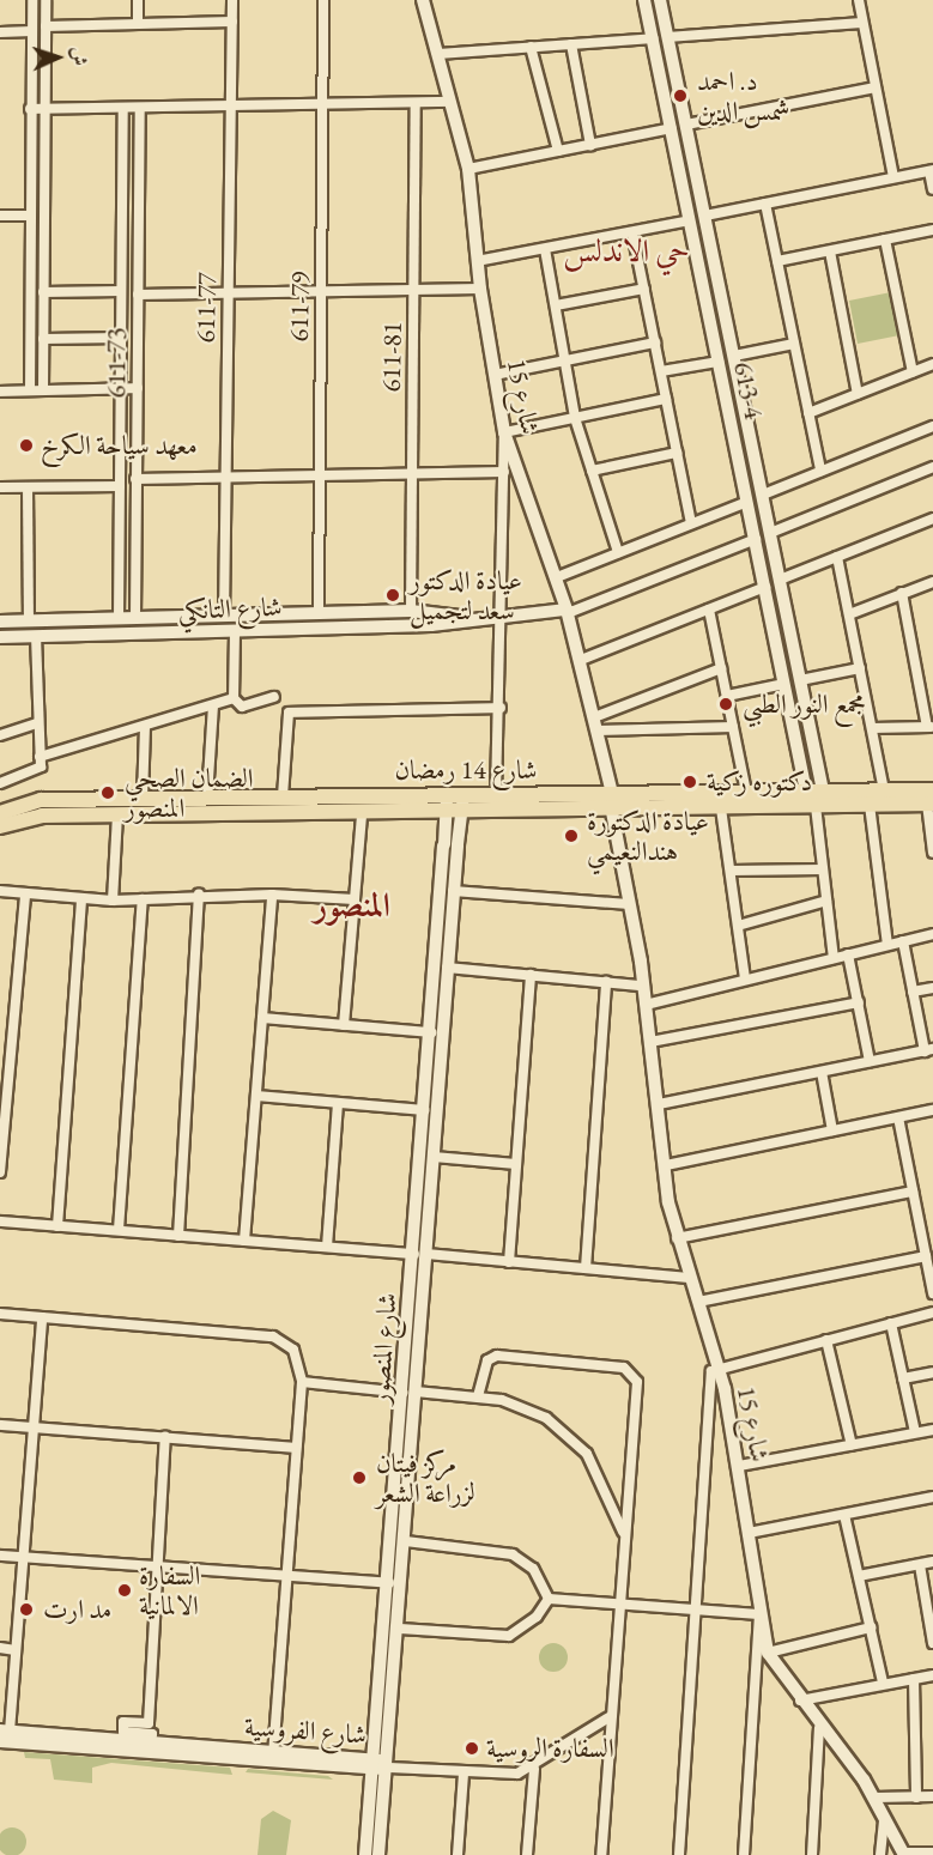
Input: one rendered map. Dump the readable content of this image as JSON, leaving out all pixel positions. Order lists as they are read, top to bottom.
{
  "streets": {
    "main road": ["شارع 14 رمضان"],
    "street": [
      "611-79",
      "611-77",
      "611-81",
      "611-73",
      "613-4",
      "شارع 15",
      "شارع التانكي",
      "شارع المنصور",
      "شارع الفروسية"
    ]
  },
  "crossings": [
    ["611-79", "شارع التانكي"],
    ["611-77", "شارع التانكي"],
    ["611-81", "شارع التانكي"],
    ["611-73", "شارع التانكي"],
    ["613-4", "شارع 14 رمضان"],
    ["شارع 15", "شارع التانكي"],
    ["شارع 15", "شارع 14 رمضان"],
    ["شارع 14 رمضان", "شارع المنصور"],
    ["شارع المنصور", "شارع الفروسية"]
  ],
  "districts": ["حي الاندلس", "المنصور"],
  "places": [
    "د. احمد شمس الدين",
    "معهد سياحة الكرخ",
    "عيادة الدكتور سعد لتجميل",
    "مجمع النور الطبي",
    "دكتوره زكية",
    "الضمان الصحي المنصور",
    "عيادة الدكتورة هندالنعيمي",
    "مركز فيتان لزراعة الشعر",
    "السفارة الالمانية",
    "مد ارت",
    "السفارة الروسية"
  ],
  "north": "right"
}
